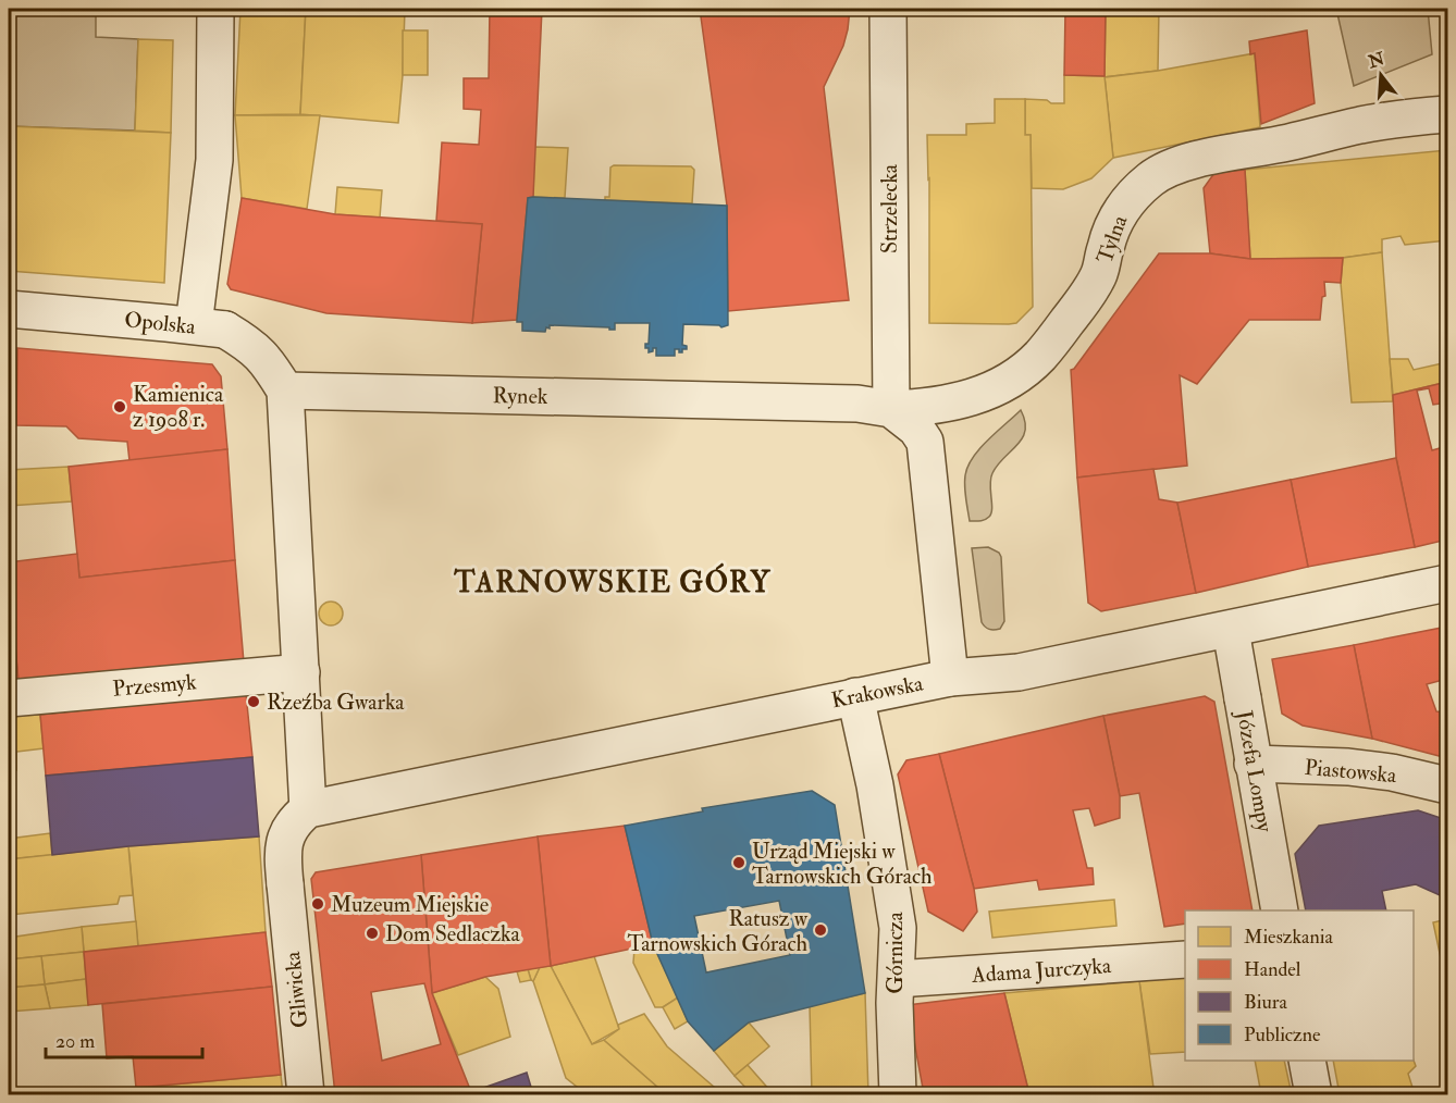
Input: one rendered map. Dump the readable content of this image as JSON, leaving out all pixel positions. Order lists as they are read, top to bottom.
{
  "streets": {
    "street": [
      "Strzelecka",
      "Tylna",
      "Opolska",
      "Rynek",
      "Przesmyk",
      "Krakowska",
      "Józefa Lompy",
      "Piastowska",
      "Górnicza",
      "Adama Jurczyka",
      "Gliwicka"
    ]
  },
  "crossings": [
    ["Strzelecka", "Tylna"],
    ["Strzelecka", "Rynek"],
    ["Tylna", "Rynek"],
    ["Opolska", "Rynek"],
    ["Rynek", "Krakowska"],
    ["Krakowska", "Józefa Lompy"],
    ["Krakowska", "Górnicza"],
    ["Krakowska", "Gliwicka"],
    ["Józefa Lompy", "Piastowska"],
    ["Górnicza", "Adama Jurczyka"]
  ],
  "districts": ["TARNOWSKIE GÓRY"],
  "places": [
    "Kamienica z 1908 r.",
    "Rzeźba Gwarka",
    "Urząd Miejski w Tarnowskich Górach",
    "Muzeum Miejskie",
    "Ratusz w Tarnowskich Górach",
    "Dom Sedlaczka"
  ],
  "legend": [
    "Mieszkania",
    "Handel",
    "Biura",
    "Publiczne"
  ],
  "scale_bar": "20 m",
  "north": "top"
}
